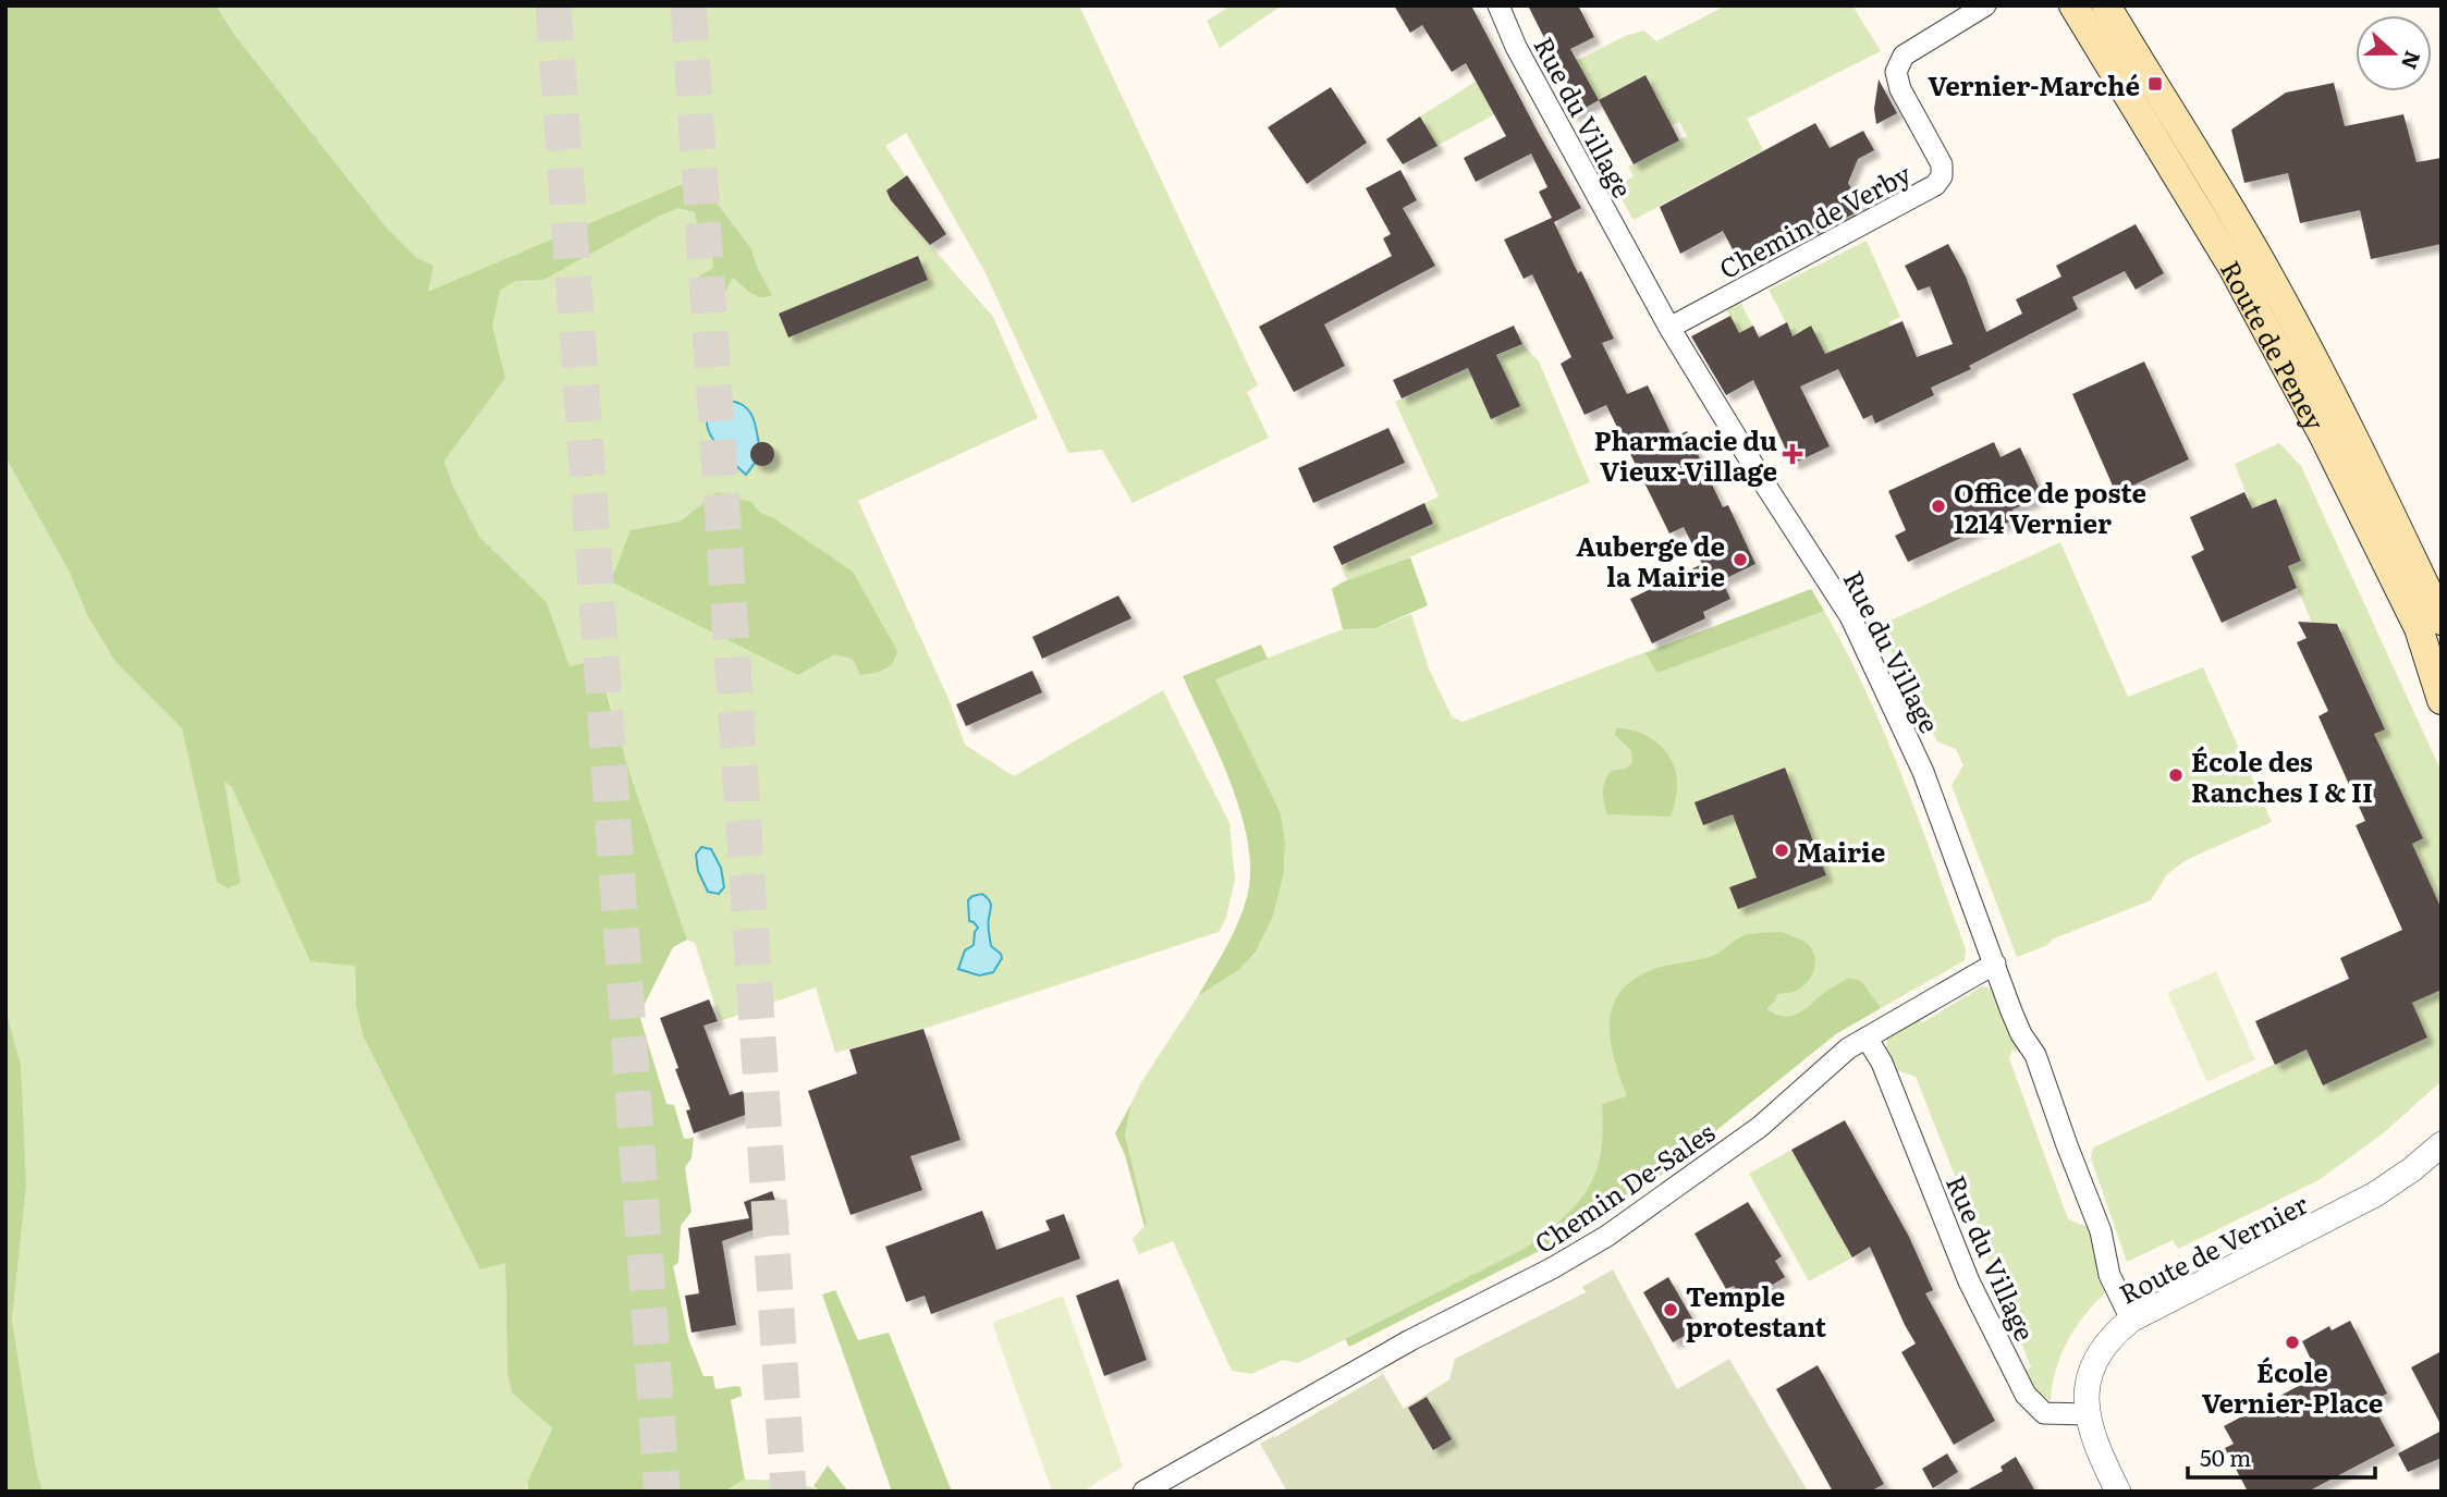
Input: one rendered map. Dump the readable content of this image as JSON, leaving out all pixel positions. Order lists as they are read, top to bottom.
{
  "streets": {
    "main road": ["Route de Peney"],
    "street": [
      "Rue du Village",
      "Chemin de Verby",
      "Chemin De-Sales",
      "Route de Vernier"
    ]
  },
  "crossings": [
    ["Rue du Village", "Chemin de Verby"],
    ["Rue du Village", "Chemin De-Sales"],
    ["Rue du Village", "Route de Vernier"]
  ],
  "places": {
    "transit": ["Vernier-Marché"],
    "health": ["Pharmacie du Vieux-Village"],
    "other": [
      "Office de poste 1214 Vernier",
      "Auberge de la Mairie",
      "École des Ranches I & II",
      "Mairie",
      "Temple protestant",
      "École Vernier-Place"
    ]
  },
  "scale_bar": "50 m",
  "north": "right"
}
